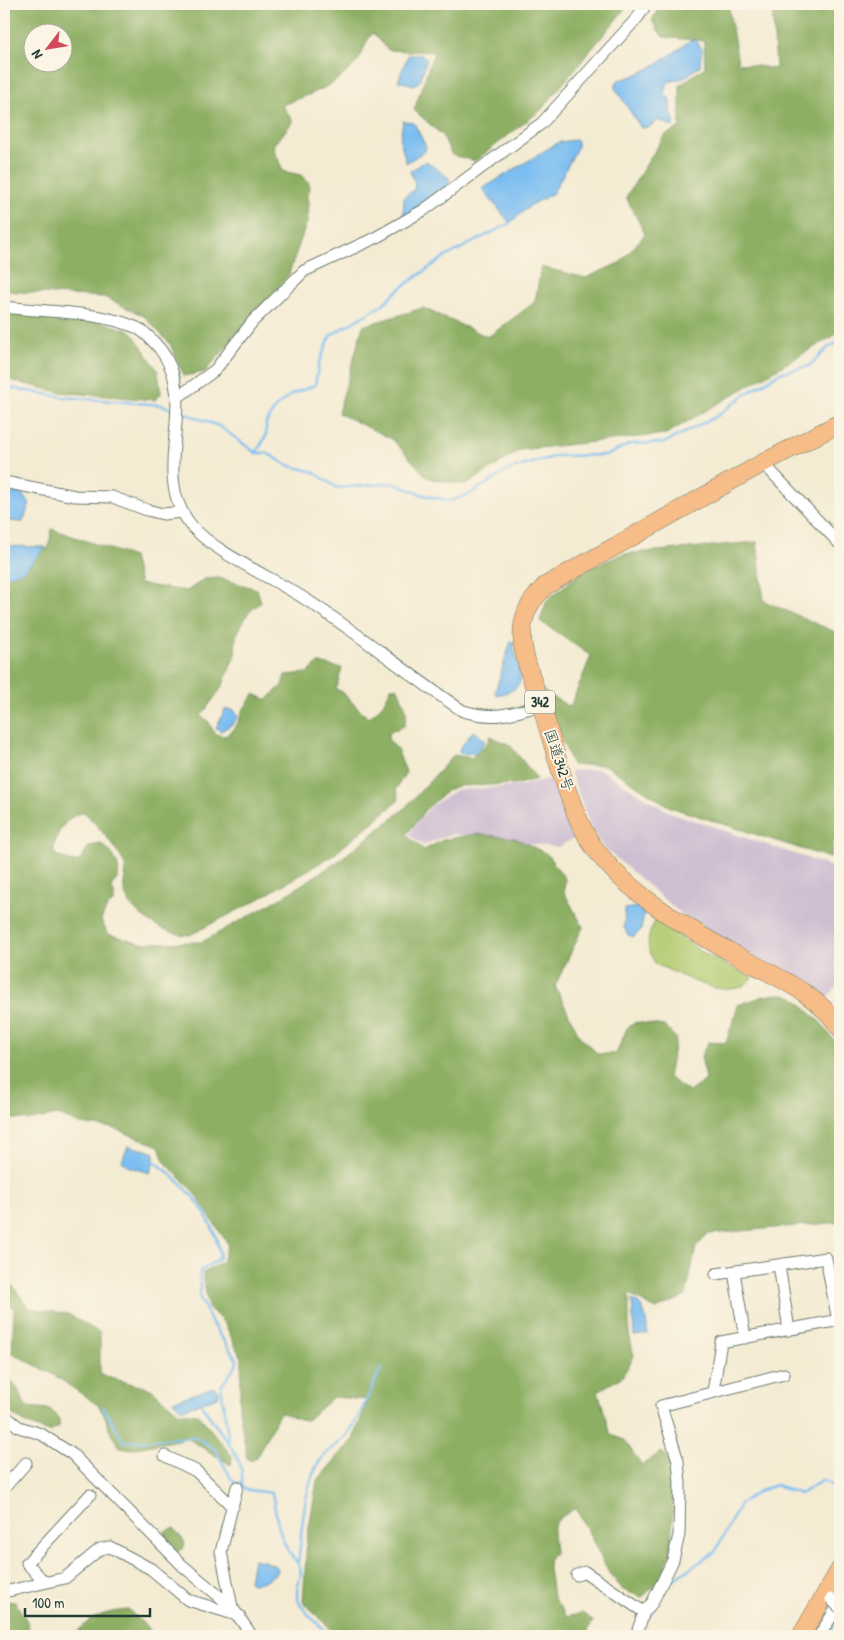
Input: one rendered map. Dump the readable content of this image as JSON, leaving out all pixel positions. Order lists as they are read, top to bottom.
{
  "streets": {
    "highway": ["342", "国道342号"]
  },
  "scale_bar": "100 m",
  "north": "bottom left"
}
